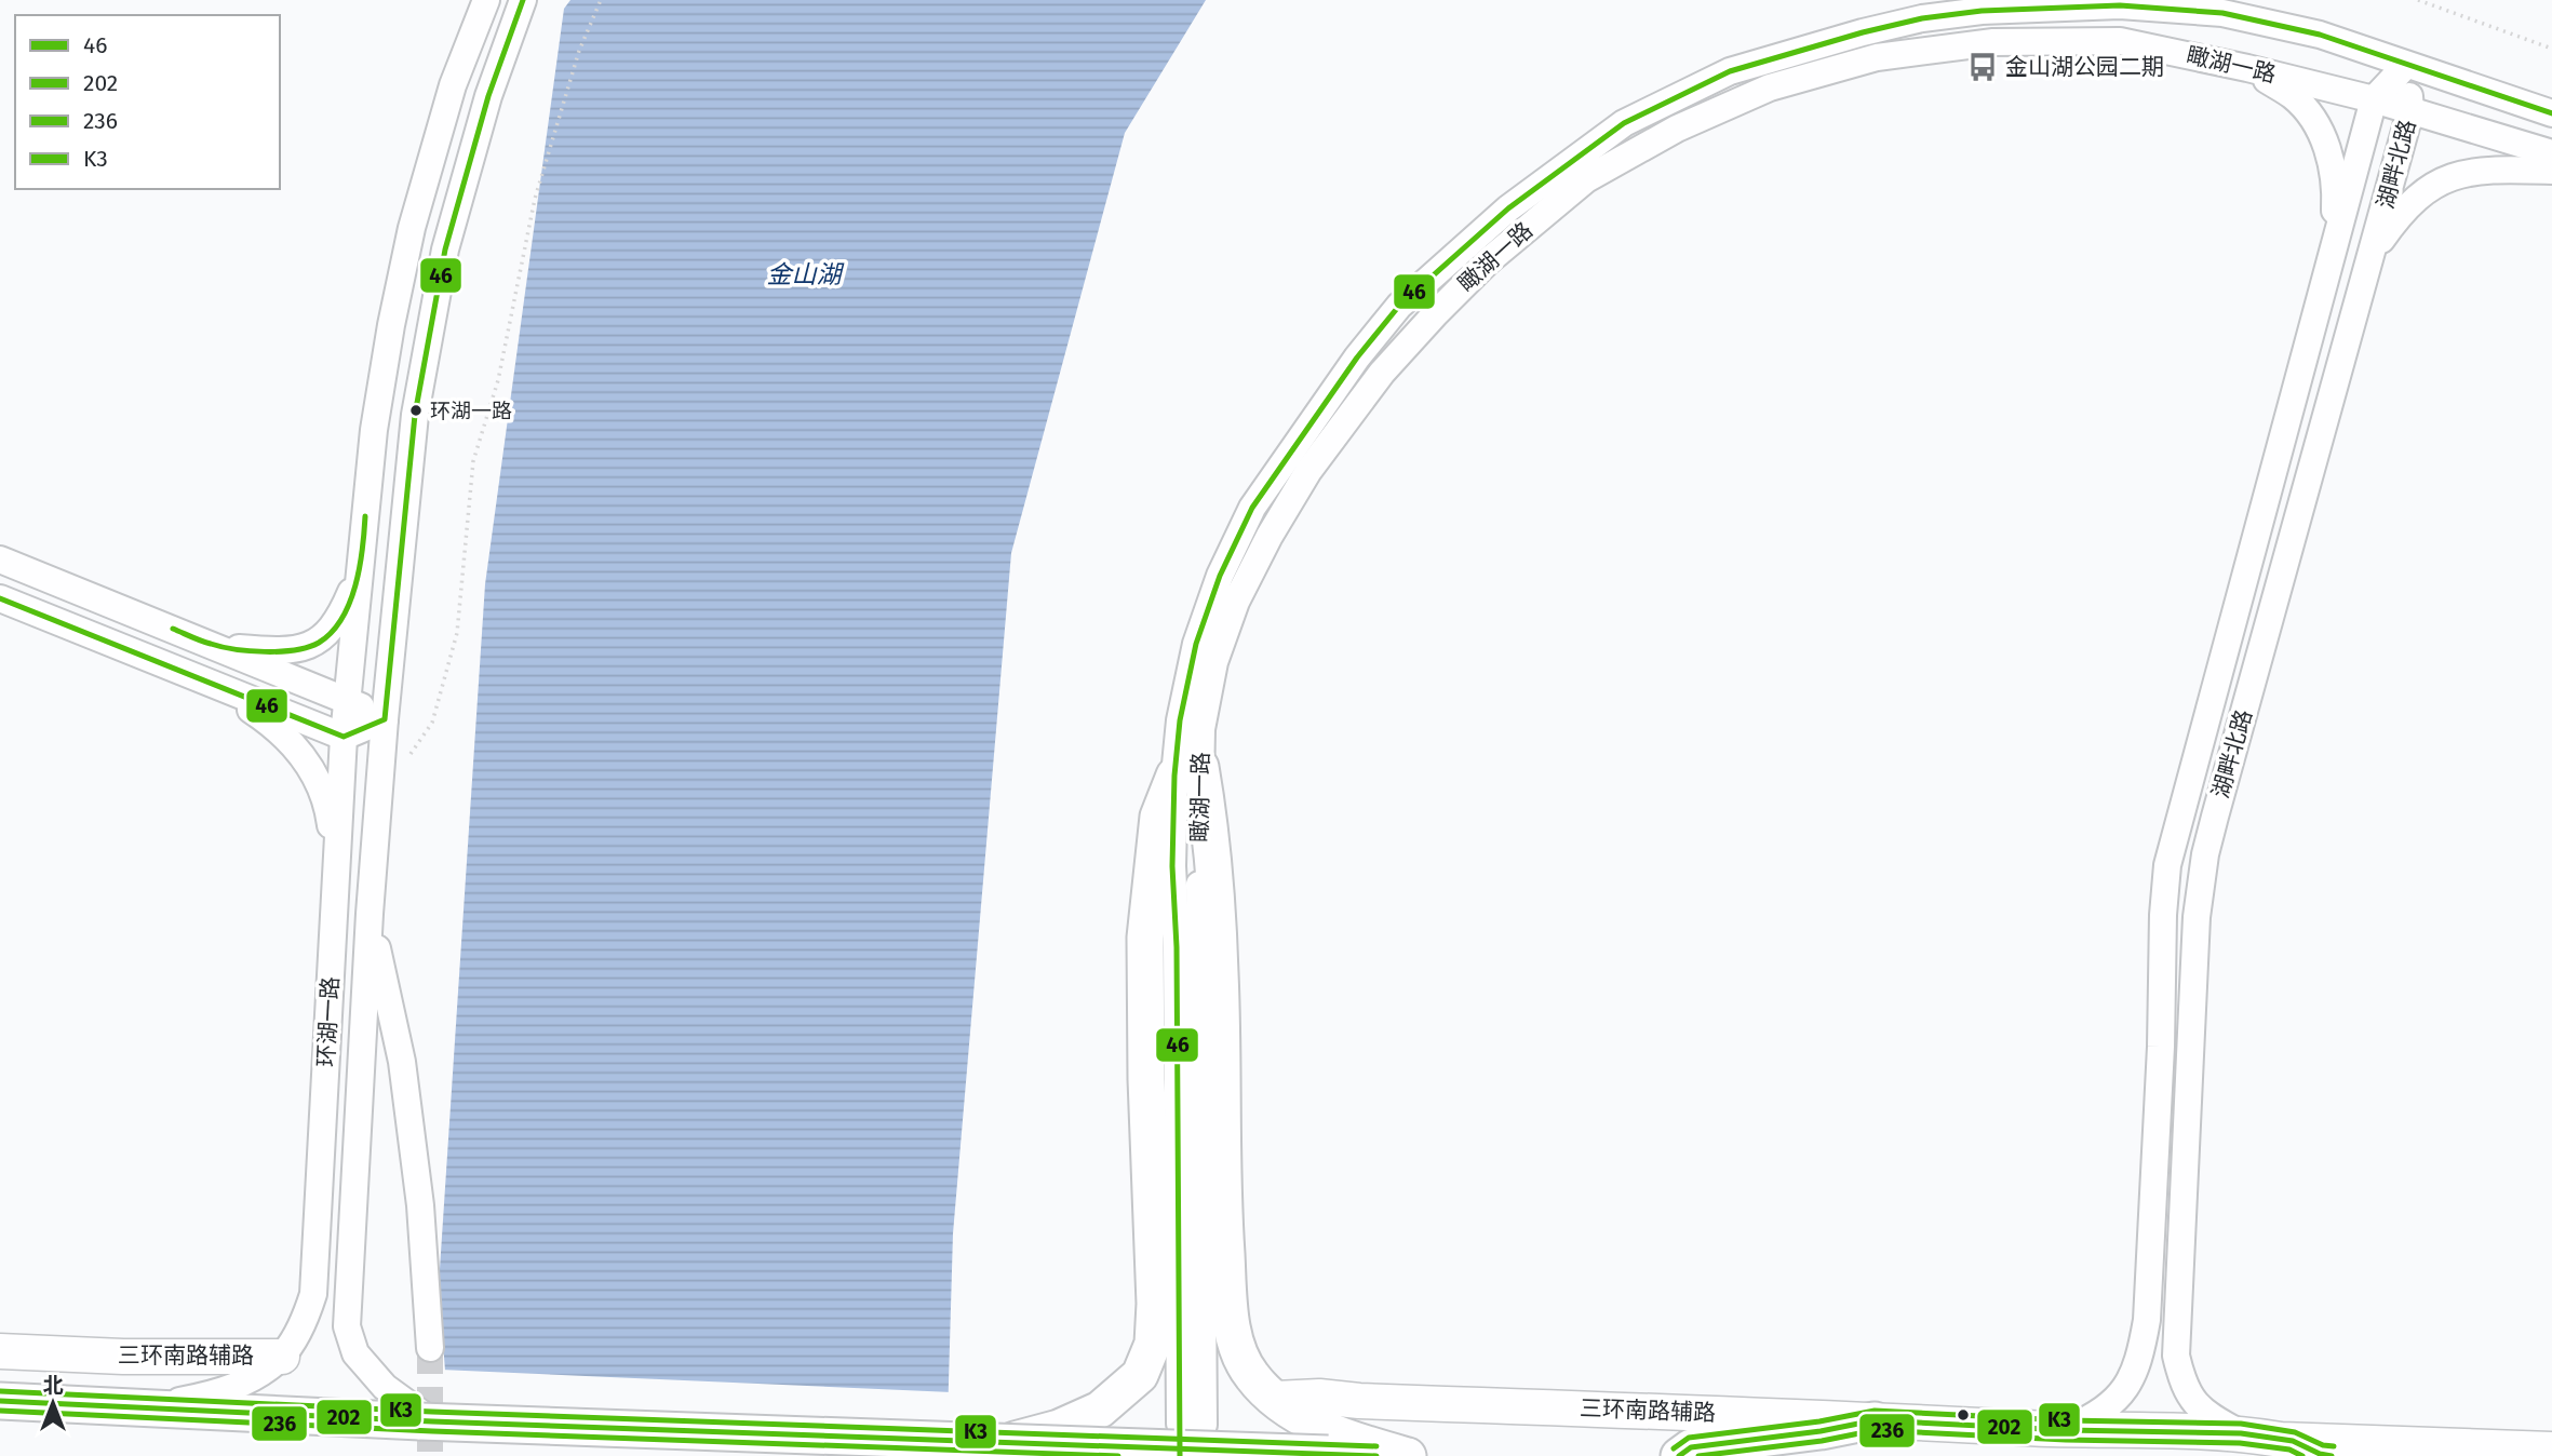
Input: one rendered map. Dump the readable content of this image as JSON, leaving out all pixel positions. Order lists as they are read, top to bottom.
{
  "streets": {
    "main road": ["三环南路辅路"],
    "street": ["瞰湖一路", "湖畔北路", "环湖一路"]
  },
  "crossings": [
    ["瞰湖一路", "湖畔北路"],
    ["湖畔北路", "三环南路辅路"],
    ["环湖一路", "三环南路辅路"]
  ],
  "water": ["金山湖"],
  "places": {
    "bus stop": ["金山湖公园二期"],
    "other": ["环湖一路"]
  },
  "lines": [
    "transit line 46",
    "transit line K3",
    "transit line 202",
    "transit line 236"
  ],
  "legend": [
    "46",
    "202",
    "236",
    "K3"
  ],
  "north": "top"
}
